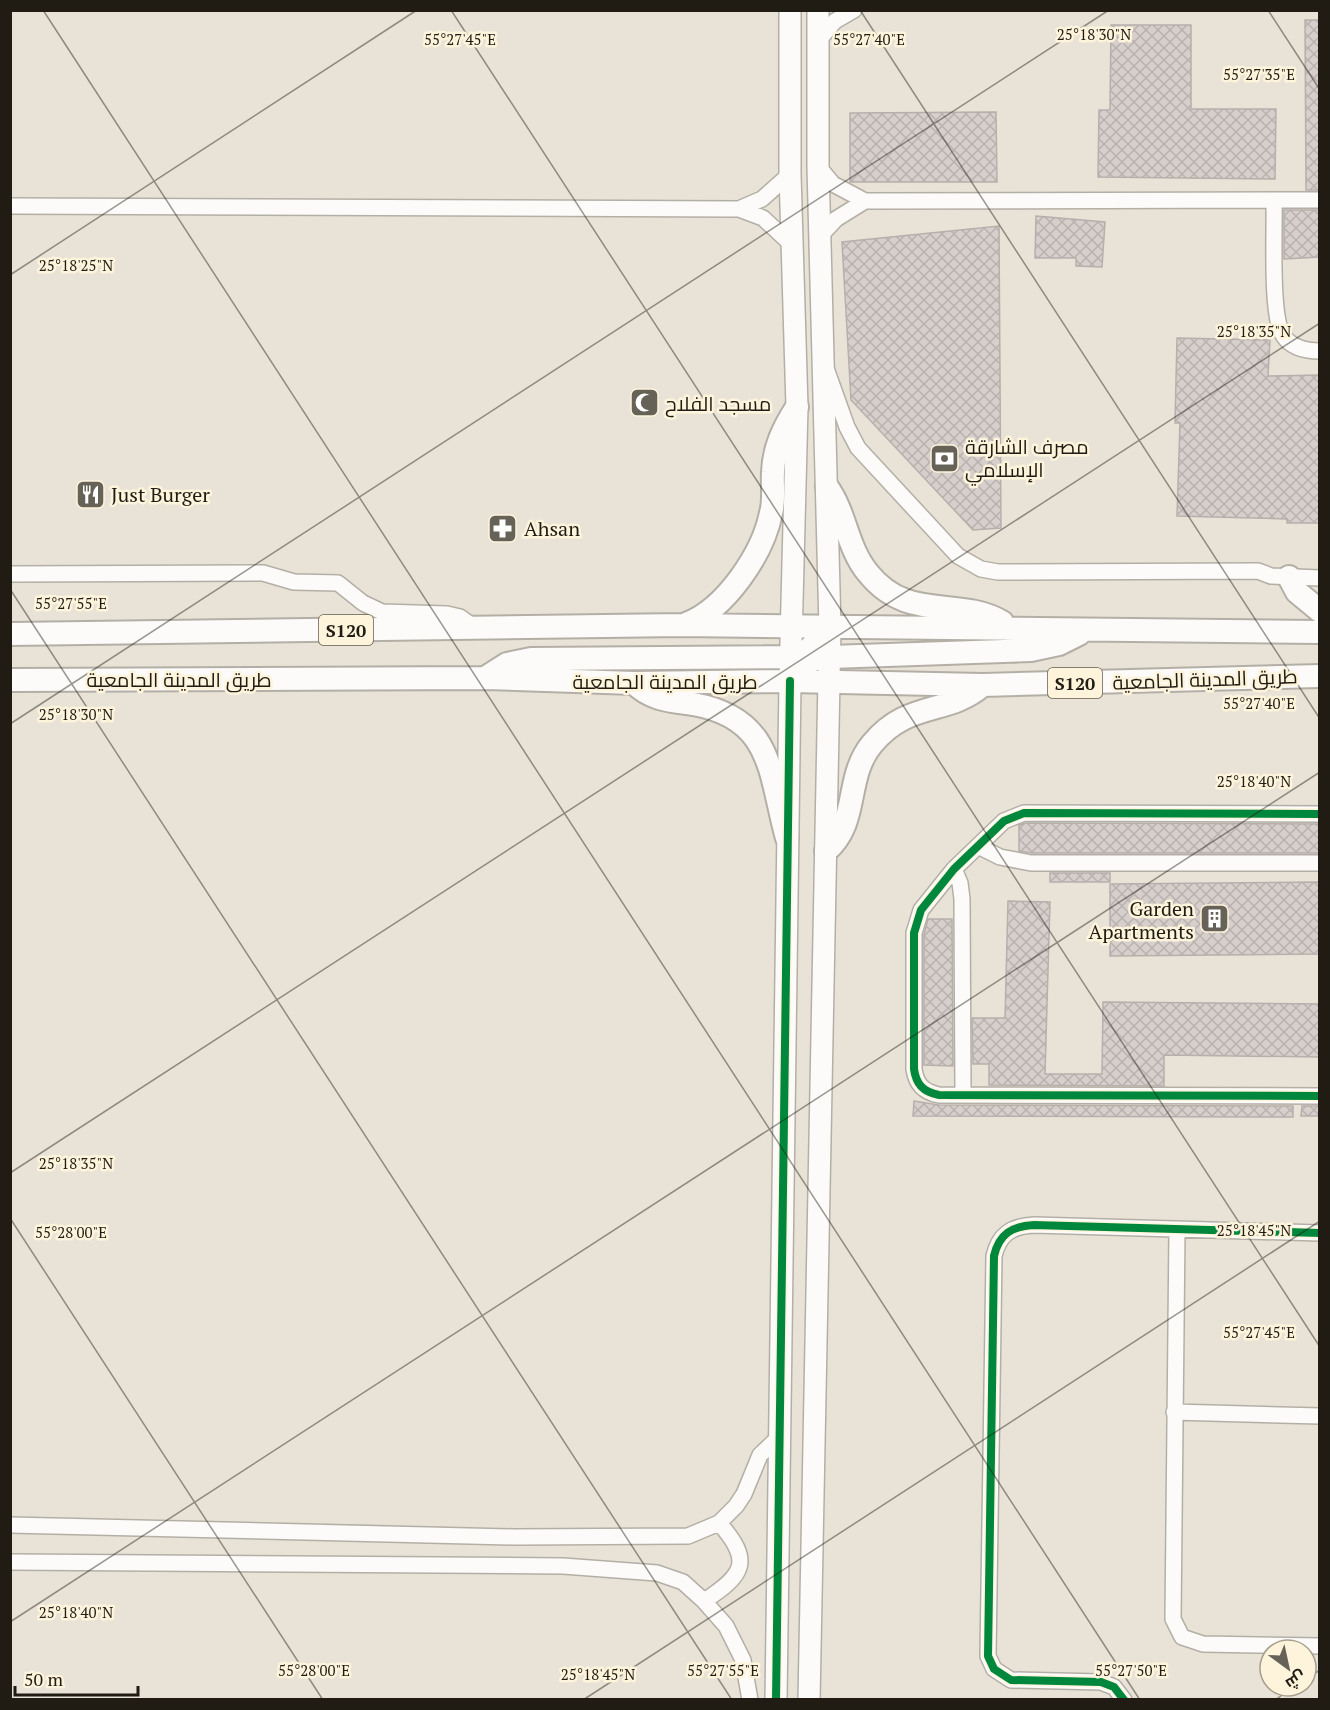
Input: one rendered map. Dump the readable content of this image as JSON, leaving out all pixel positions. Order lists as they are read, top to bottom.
{
  "streets": {
    "main road": ["S120", "طريق المدينة الجامعية"]
  },
  "places": {
    "mosque": ["مسجد الفلاح"],
    "bank": ["مصرف الشارقة الإسلامي"],
    "restaurant": ["Just Burger"],
    "pharmacy": ["Ahsan"],
    "building": ["Garden Apartments"]
  },
  "scale_bar": "50 m",
  "north": "bottom right",
  "coordinates": [
    "25°18'30\"N",
    "55°27'45\"E",
    "55°27'40\"E",
    "55°27'35\"E",
    "25°18'25\"N",
    "25°18'35\"N",
    "55°27'55\"E",
    "25°18'40\"N",
    "25°18'45\"N",
    "55°28'00\"E",
    "55°27'50\"E"
  ]
}
